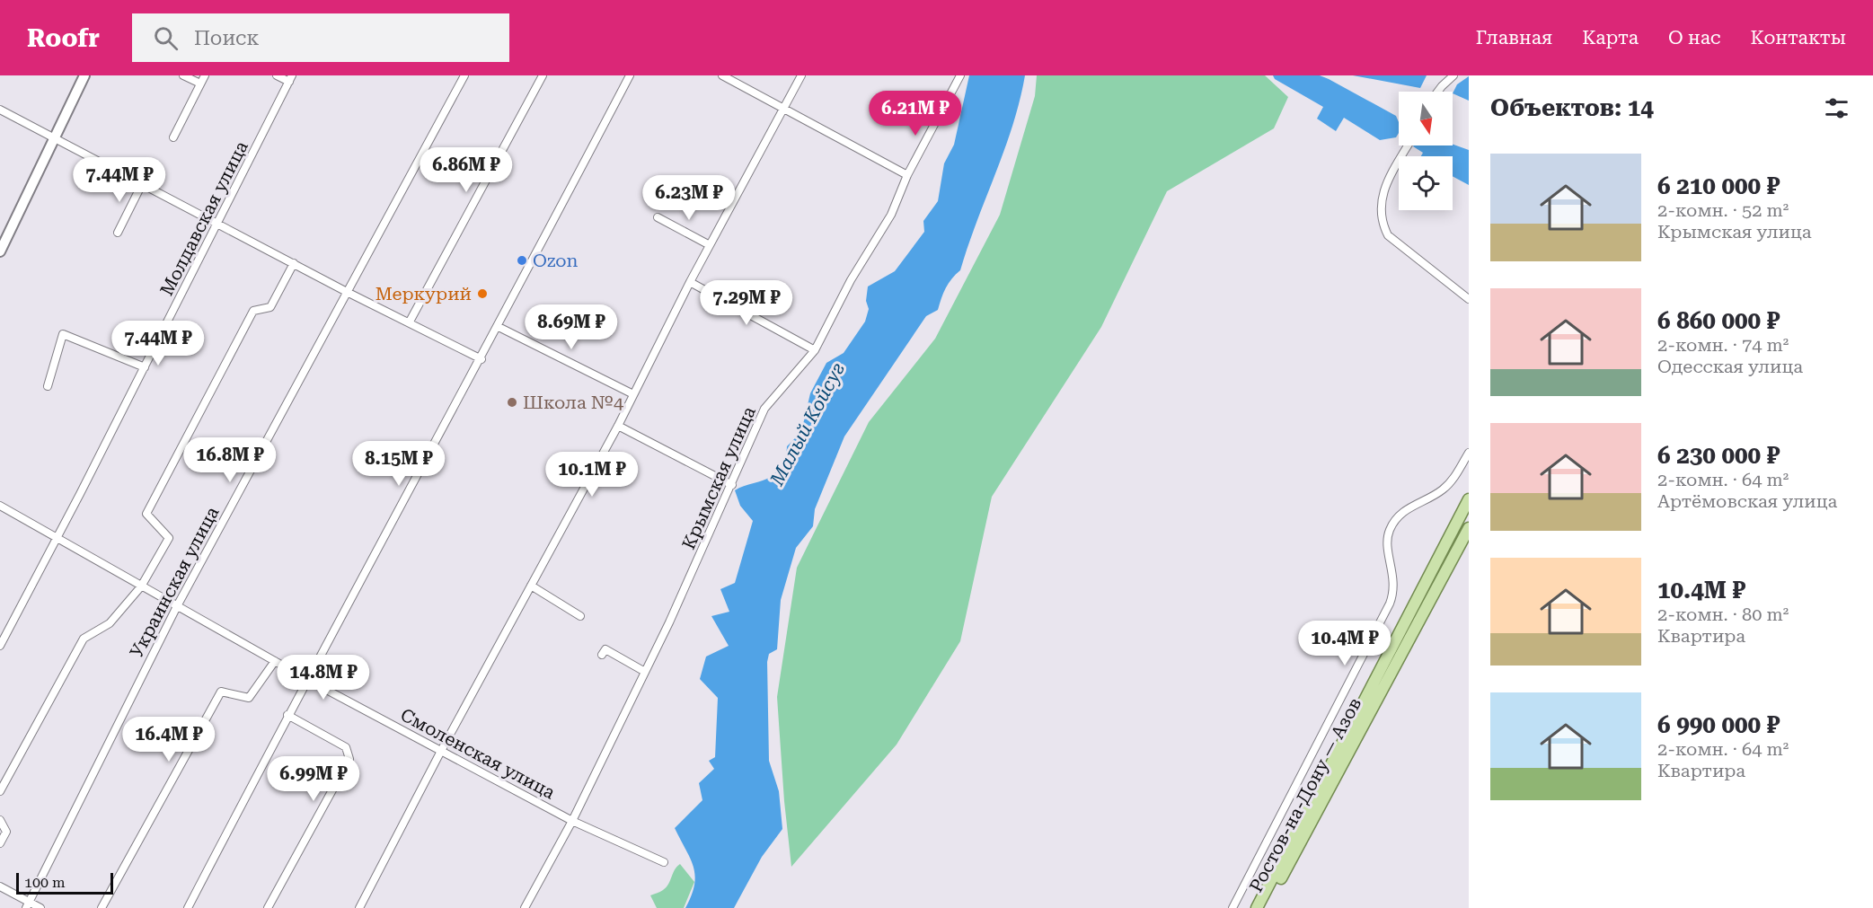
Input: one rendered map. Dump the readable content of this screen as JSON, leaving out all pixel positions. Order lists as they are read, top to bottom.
{
  "streets": {
    "main road": ["Ростов-на-Дону — Азов"],
    "street": [
      "Молдавская улица",
      "Крымская улица",
      "Украинская улица",
      "Смоленская улица"
    ]
  },
  "crossings": [
    ["Молдавская улица", "Смоленская улица"],
    ["Крымская улица", "Смоленская улица"],
    ["Украинская улица", "Смоленская улица"]
  ],
  "water": ["Малый Койсуг"],
  "places": ["Ozon", "Меркурий", "Школа №4"],
  "scale_bar": "100 m",
  "north": "bottom",
  "page": {
    "header": "Roofr",
    "search": "Поиск",
    "nav": [
      "Главная",
      "Карта",
      "О нас",
      "Контакты"
    ],
    "heading": "Объектов: 14",
    "price": [
      "6.21M ₽",
      "6.86M ₽",
      "7.44M ₽",
      "6.23M ₽",
      "7.29M ₽",
      "8.69M ₽",
      "7.44M ₽",
      "16.8M ₽",
      "8.15M ₽",
      "10.1M ₽",
      "10.4M ₽",
      "14.8M ₽",
      "16.4M ₽",
      "6.99M ₽"
    ],
    "list": [
      {
        "name": "6 210 000 ₽",
        "note": "2-комн. · 52 m² · Крымская улица"
      },
      {
        "name": "6 860 000 ₽",
        "note": "2-комн. · 74 m² · Одесская улица"
      },
      {
        "name": "6 230 000 ₽",
        "note": "2-комн. · 64 m² · Артёмовская улица"
      },
      {
        "name": "10.4M ₽",
        "note": "2-комн. · 80 m² · Квартира"
      },
      {
        "name": "6 990 000 ₽",
        "note": "2-комн. · 64 m² · Квартира"
      }
    ],
    "scale": "100 m"
  }
}
